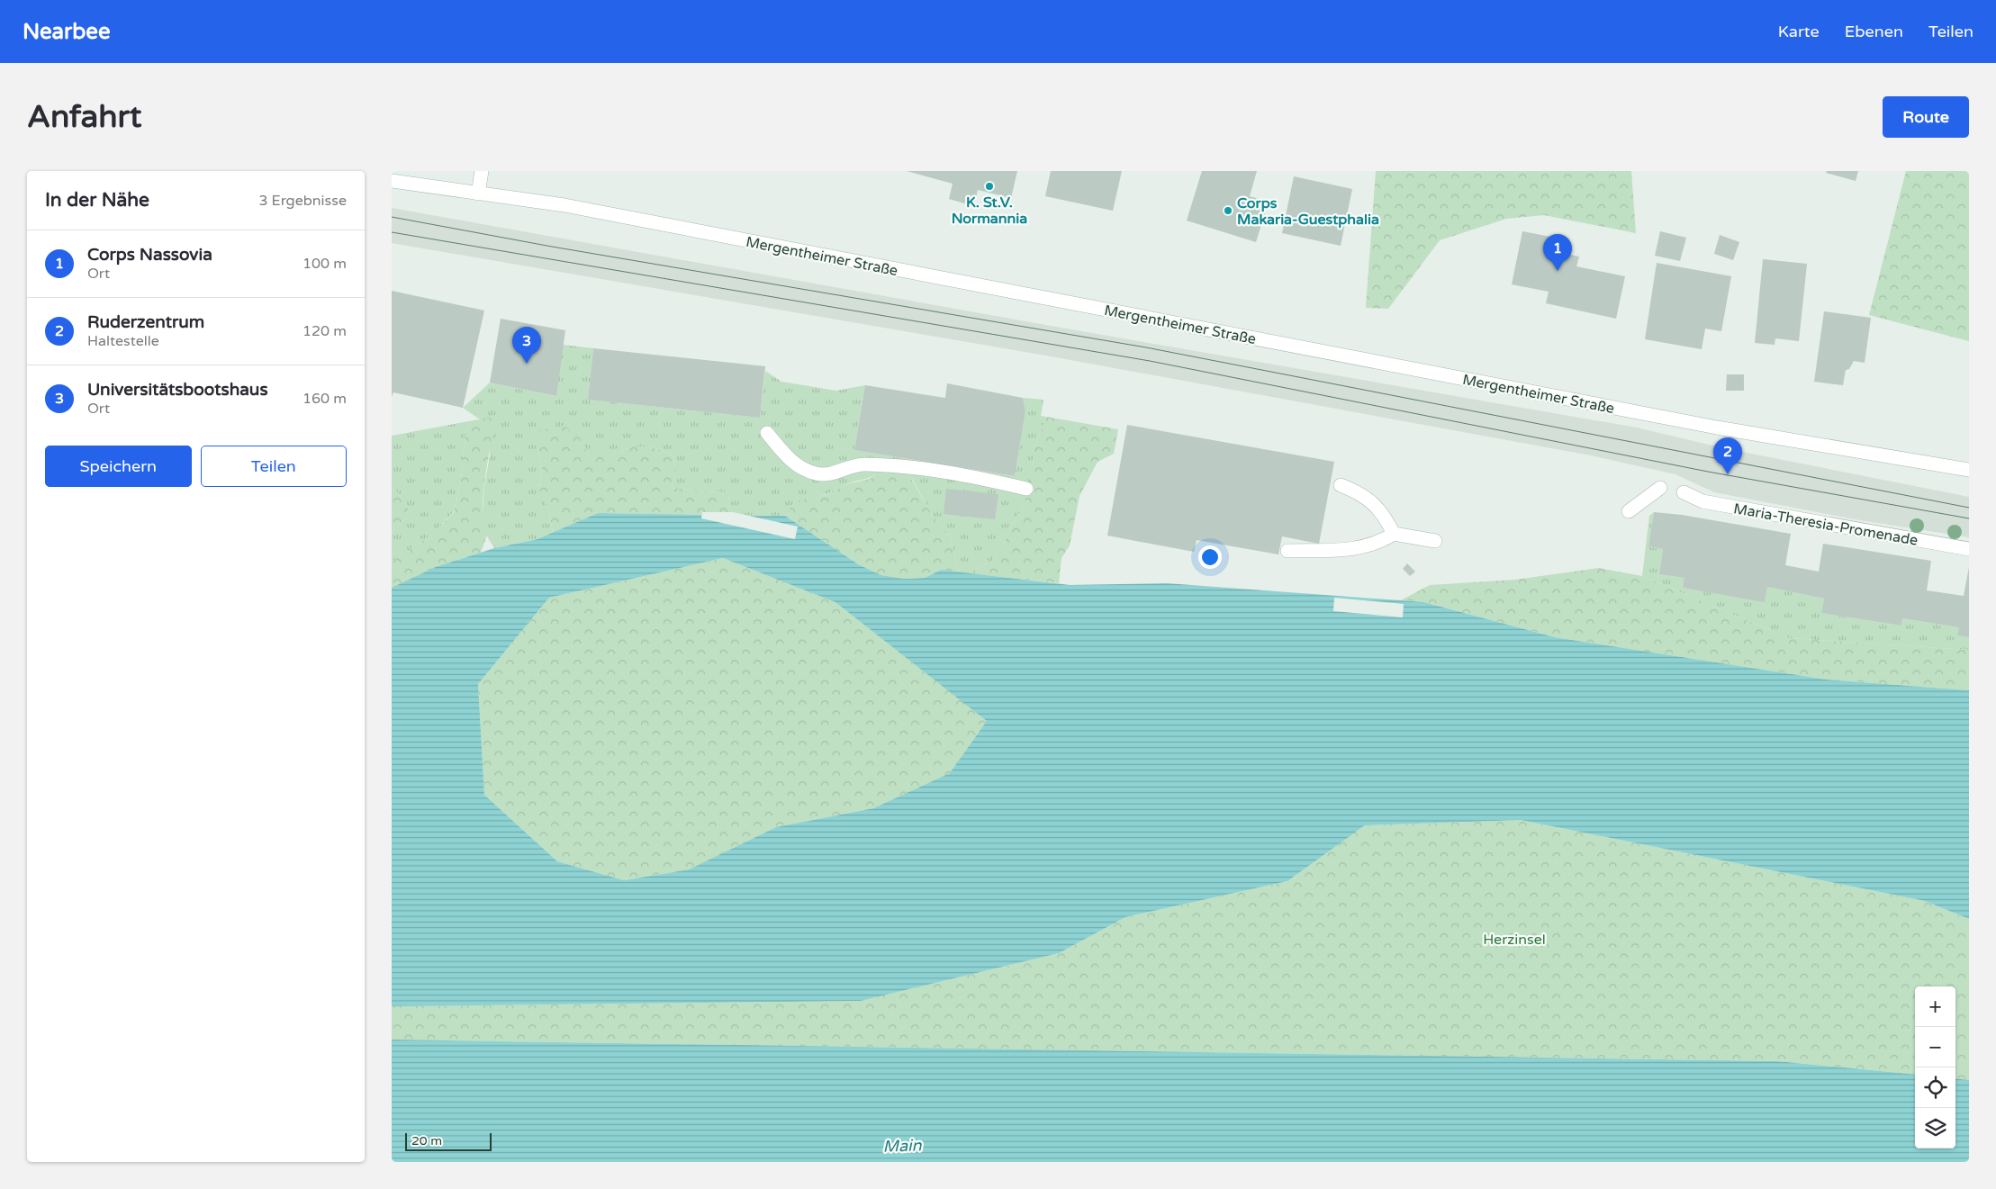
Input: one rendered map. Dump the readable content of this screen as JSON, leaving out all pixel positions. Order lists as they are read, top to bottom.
{
  "streets": {
    "main road": ["Mergentheimer Straße", "Maria-Theresia-Promenade"]
  },
  "water": ["Main"],
  "parks": ["Herzinsel"],
  "places": ["K. St.V. Normannia", "Corps Makaria-Guestphalia"],
  "scale_bar": "20 m",
  "page": {
    "header": "Nearbee",
    "nav": ["Karte", "Ebenen", "Teilen"],
    "buttons": [
      "Route",
      ["Speichern", "Teilen"]
    ],
    "title": "Anfahrt",
    "heading": ["In der Nähe", "3 Ergebnisse"],
    "list": [
      {
        "mark": "1",
        "name": "Corps Nassovia",
        "note": "Ort",
        "value": "100 m"
      },
      {
        "mark": "2",
        "name": "Ruderzentrum",
        "note": "Haltestelle",
        "value": "120 m"
      },
      {
        "mark": "3",
        "name": "Universitätsbootshaus",
        "note": "Ort",
        "value": "160 m"
      }
    ],
    "pins": ["1", "3", "2"],
    "map_buttons": ["+", "−"],
    "scale": "20 m"
  }
}
